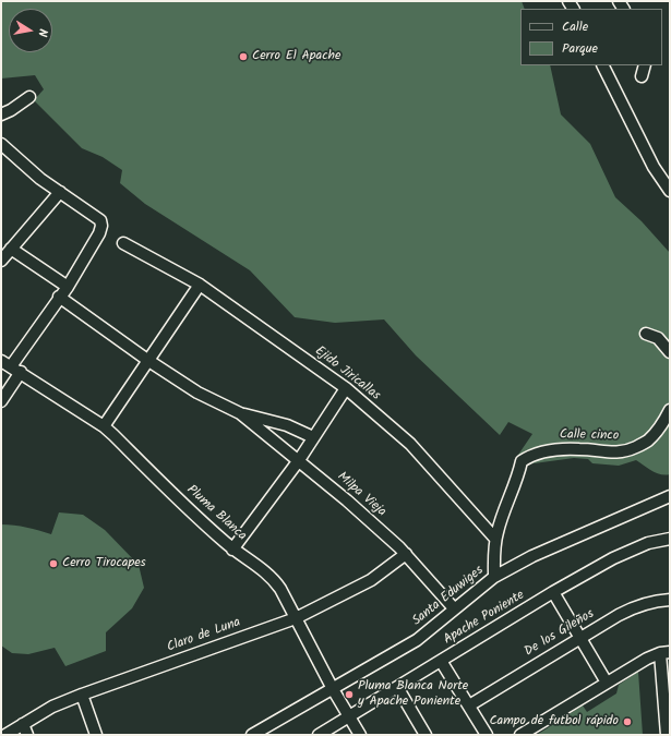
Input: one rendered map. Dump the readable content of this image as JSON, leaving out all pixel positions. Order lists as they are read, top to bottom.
{
  "streets": {
    "street": [
      "Ejido Jiricallas",
      "Calle cinco",
      "Milpa Vieja",
      "Pluma Blanca",
      "Santa Eduwiges",
      "Apache Poniente",
      "De los Gileños",
      "Claro de Luna"
    ]
  },
  "crossings": [
    ["Ejido Jiricallas", "Calle cinco"],
    ["Milpa Vieja", "Santa Eduwiges"],
    ["Milpa Vieja", "Claro de Luna"],
    ["Pluma Blanca", "Santa Eduwiges"],
    ["Pluma Blanca", "Apache Poniente"],
    ["Pluma Blanca", "Claro de Luna"]
  ],
  "places": [
    "Cerro El Apache",
    "Cerro Tirocapes",
    "Pluma Blanca Norte y Apache Poniente",
    "Campo de futbol rápido"
  ],
  "legend": ["Calle", "Parque"],
  "north": "right"
}
